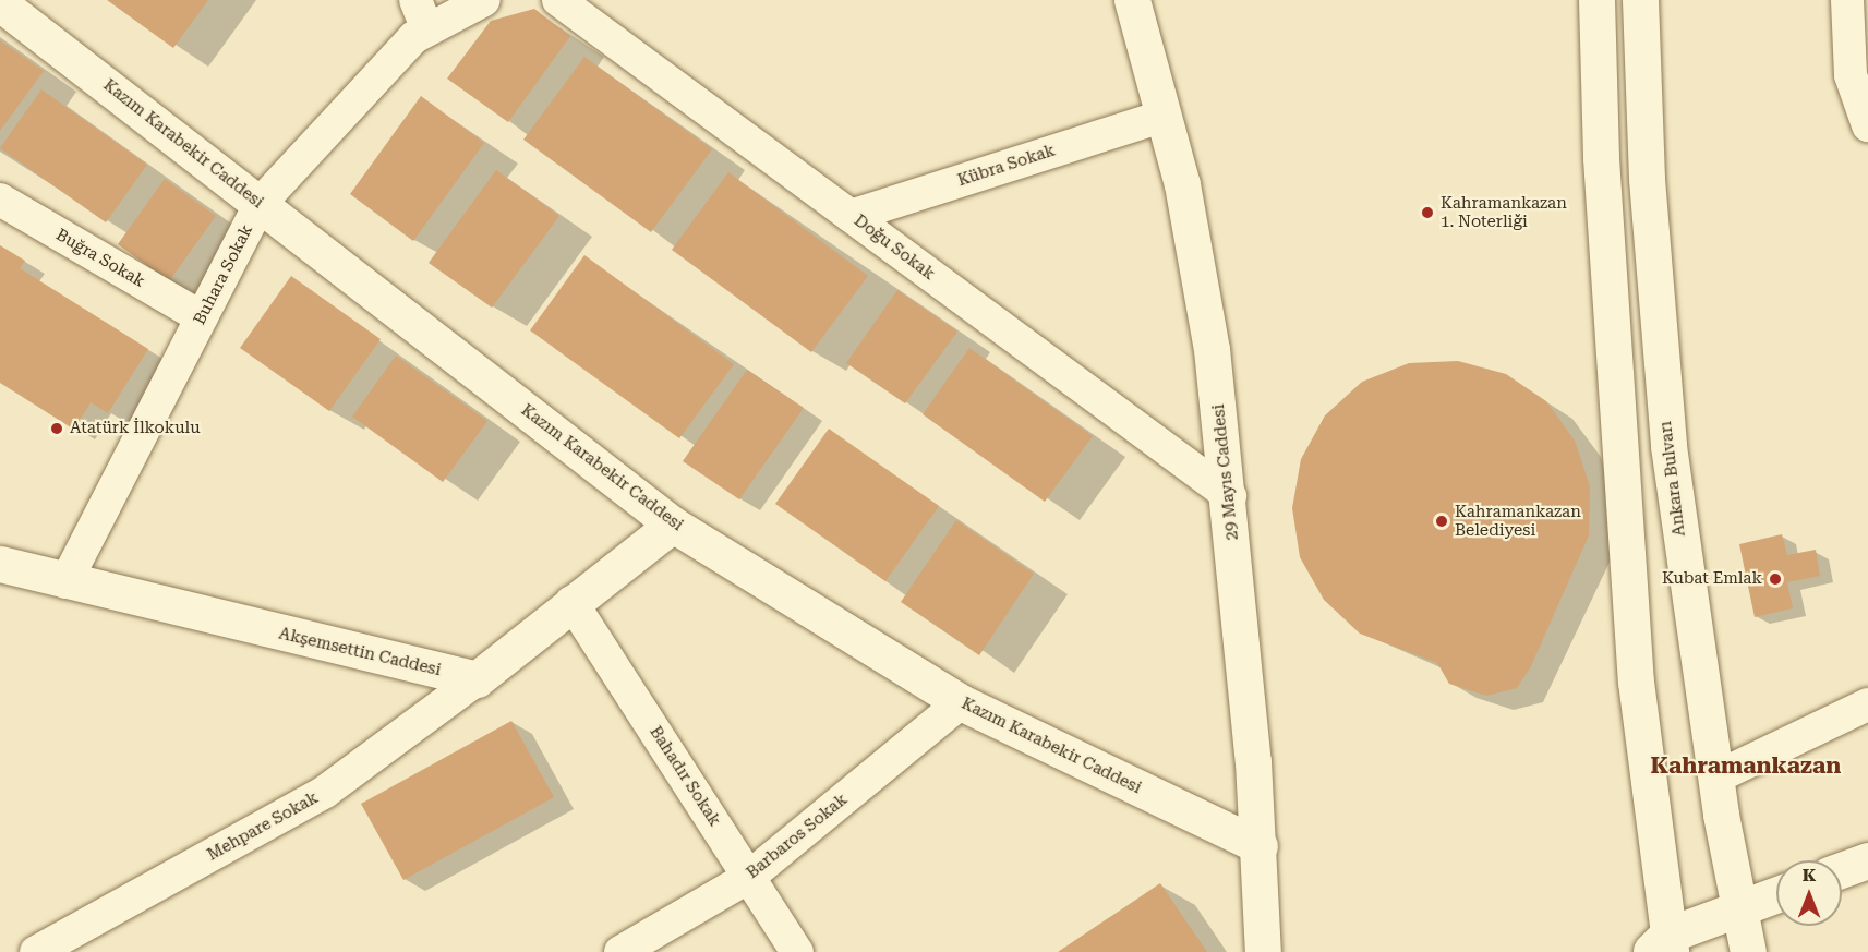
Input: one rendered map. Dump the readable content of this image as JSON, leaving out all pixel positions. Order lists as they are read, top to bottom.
{
  "streets": {
    "street": [
      "Kazım Karabekir Caddesi",
      "Kübra Sokak",
      "Doğu Sokak",
      "Buğra Sokak",
      "Buhara Sokak",
      "29 Mayıs Caddesi",
      "Ankara Bulvarı",
      "Akşemsettin Caddesi",
      "Bahadır Sokak",
      "Mehpare Sokak",
      "Barbaros Sokak"
    ]
  },
  "crossings": [
    ["Kazım Karabekir Caddesi", "Buhara Sokak"],
    ["Kazım Karabekir Caddesi", "29 Mayıs Caddesi"],
    ["Kazım Karabekir Caddesi", "Barbaros Sokak"],
    ["Kübra Sokak", "Doğu Sokak"],
    ["Kübra Sokak", "29 Mayıs Caddesi"],
    ["Doğu Sokak", "29 Mayıs Caddesi"],
    ["Buğra Sokak", "Buhara Sokak"],
    ["Buhara Sokak", "Akşemsettin Caddesi"],
    ["Akşemsettin Caddesi", "Mehpare Sokak"],
    ["Bahadır Sokak", "Barbaros Sokak"]
  ],
  "districts": ["Kahramankazan"],
  "places": [
    "Kahramankazan 1. Noterliği",
    "Atatürk İlkokulu",
    "Kahramankazan Belediyesi",
    "Kubat Emlak"
  ],
  "north": "top"
}
